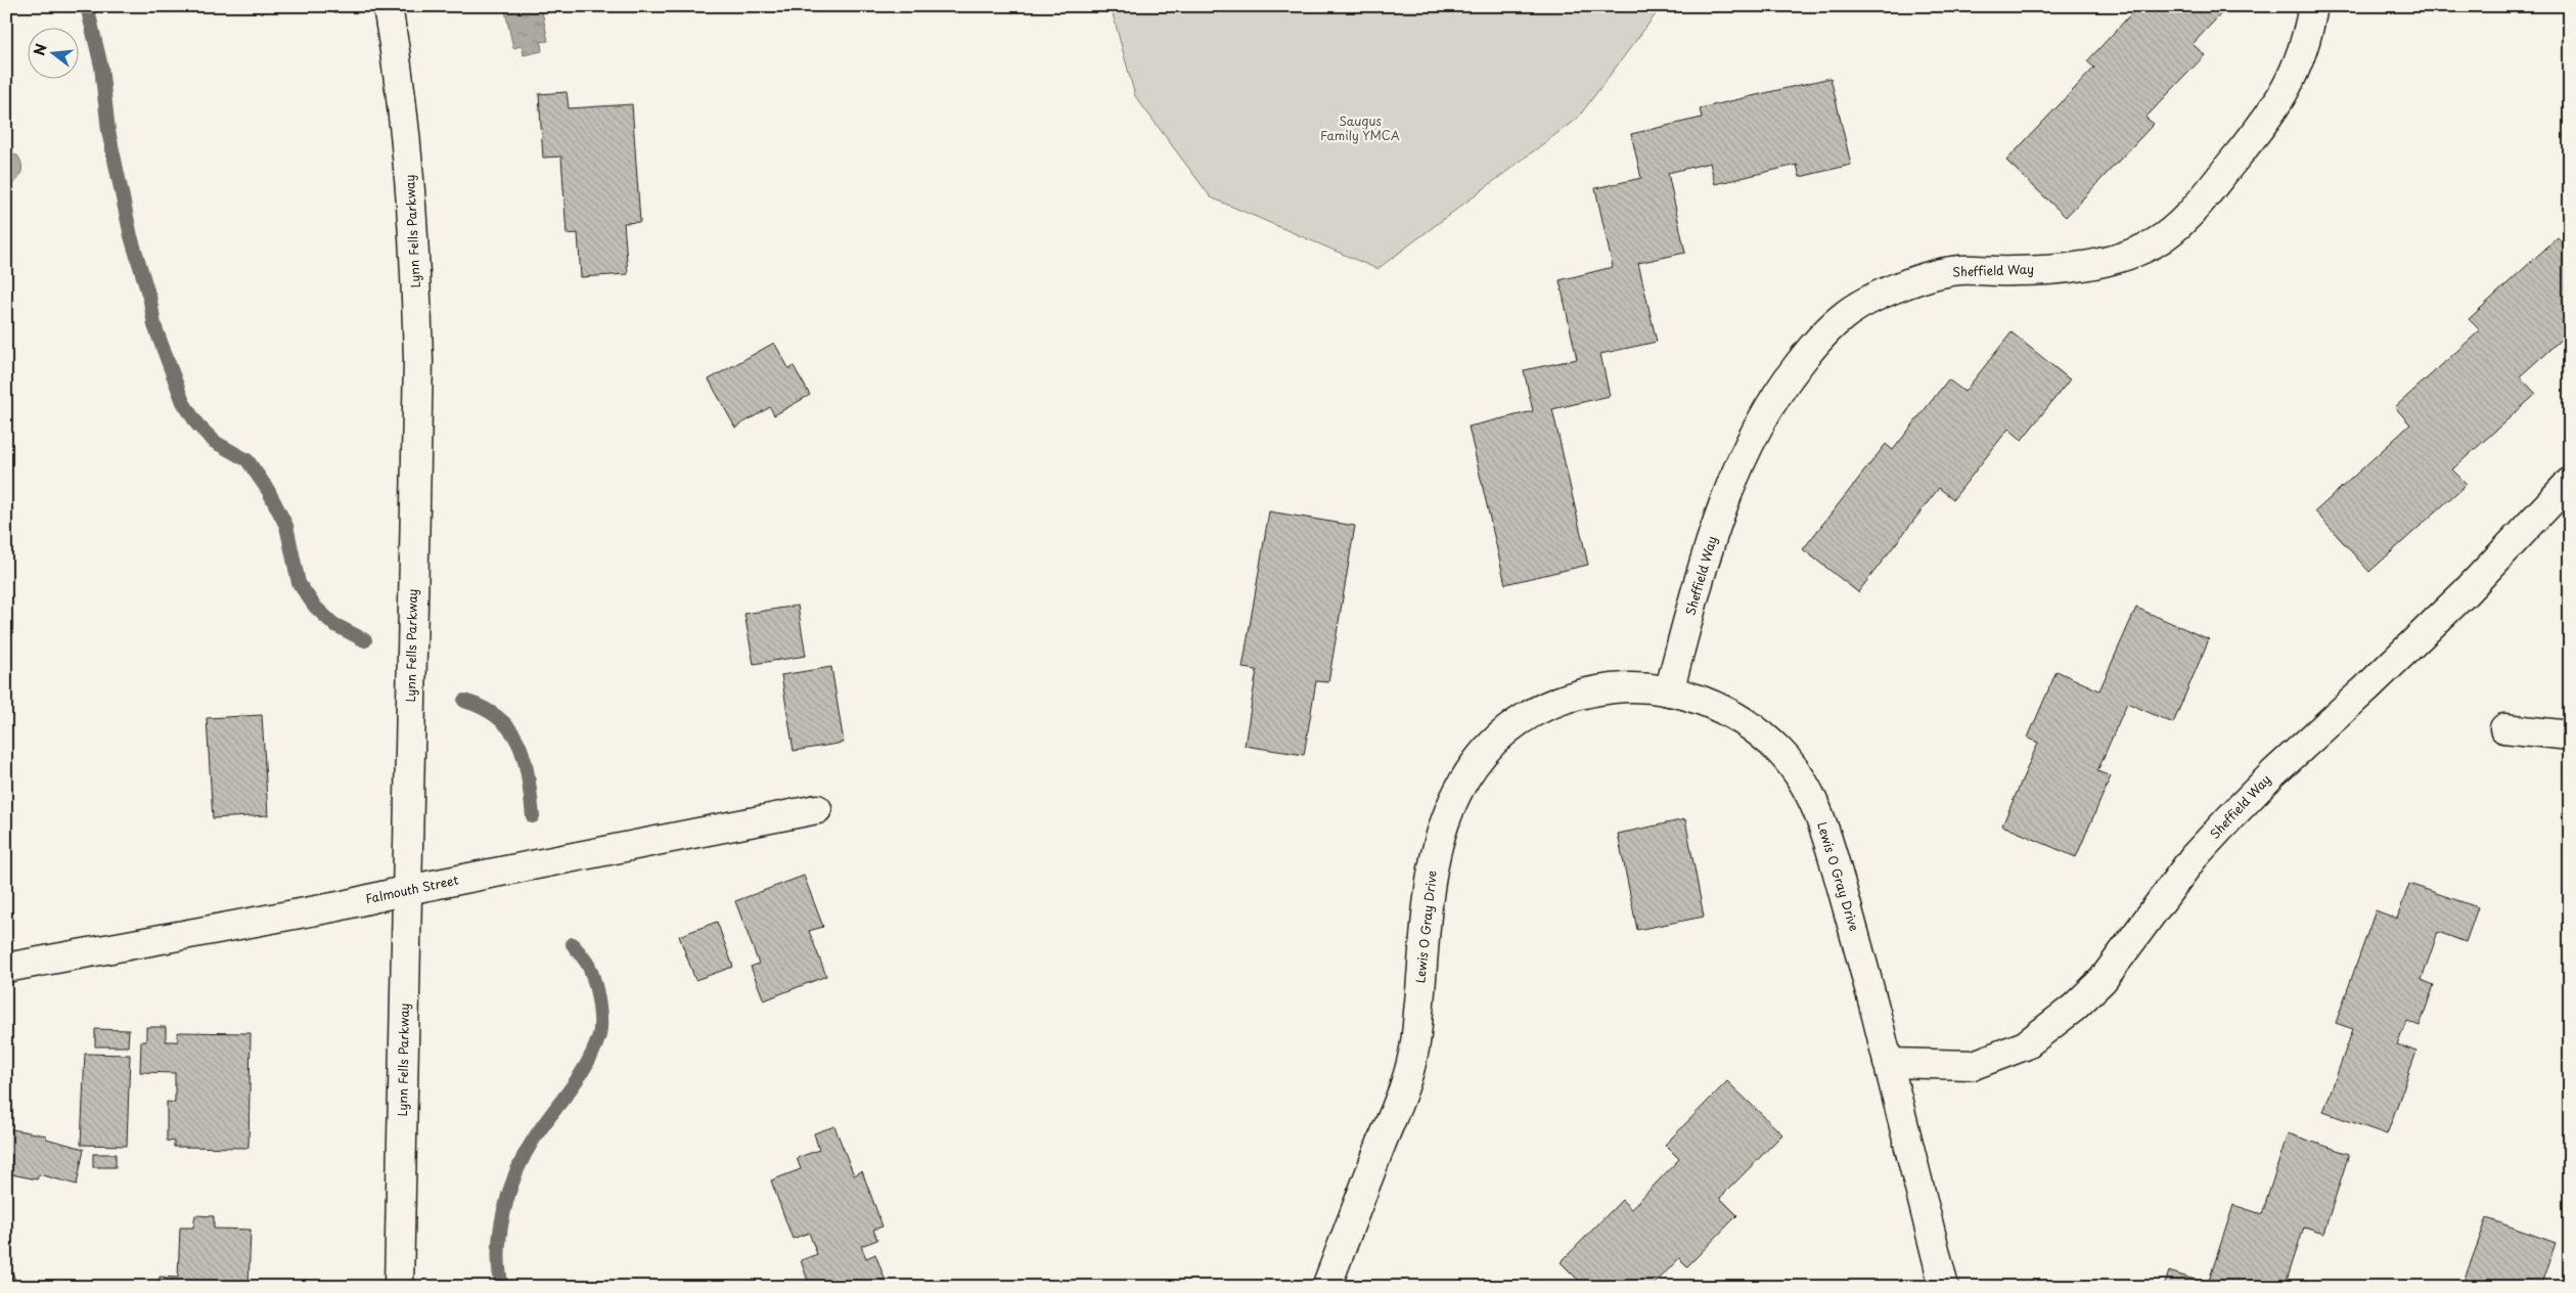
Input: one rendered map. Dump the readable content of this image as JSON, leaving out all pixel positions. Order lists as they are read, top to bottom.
{
  "streets": {
    "street": [
      "Lynn Fells Parkway",
      "Sheffield Way",
      "Lewis O Gray Drive",
      "Falmouth Street"
    ]
  },
  "crossings": [
    ["Lynn Fells Parkway", "Falmouth Street"],
    ["Sheffield Way", "Lewis O Gray Drive"]
  ],
  "parks": ["Saugus Family YMCA"],
  "north": "left"
}
